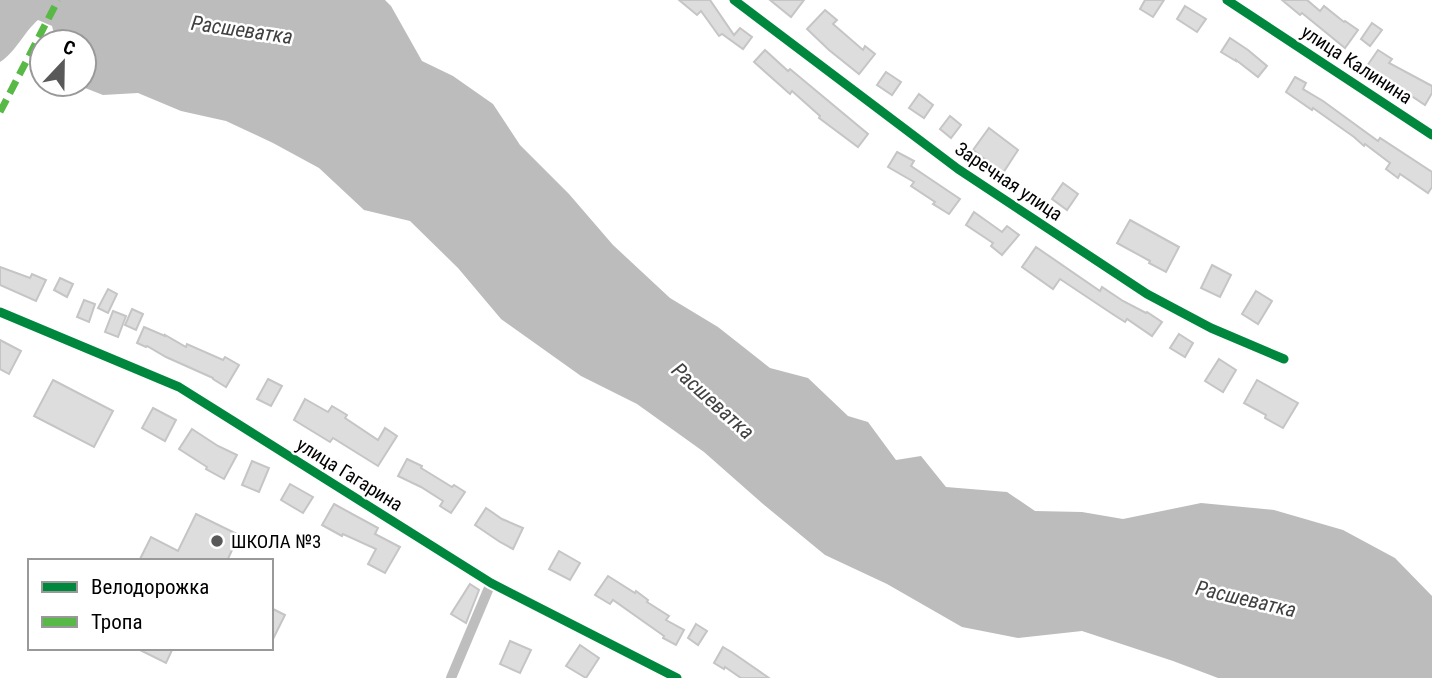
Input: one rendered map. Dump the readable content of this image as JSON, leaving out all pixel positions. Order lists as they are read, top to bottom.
{
  "streets": {
    "street": ["улица Калинина", "Заречная улица", "улица Гагарина"]
  },
  "water": ["Расшеватка"],
  "places": ["ШКОЛА №3"],
  "legend": ["Велодорожка", "Тропа"],
  "north": "top"
}
